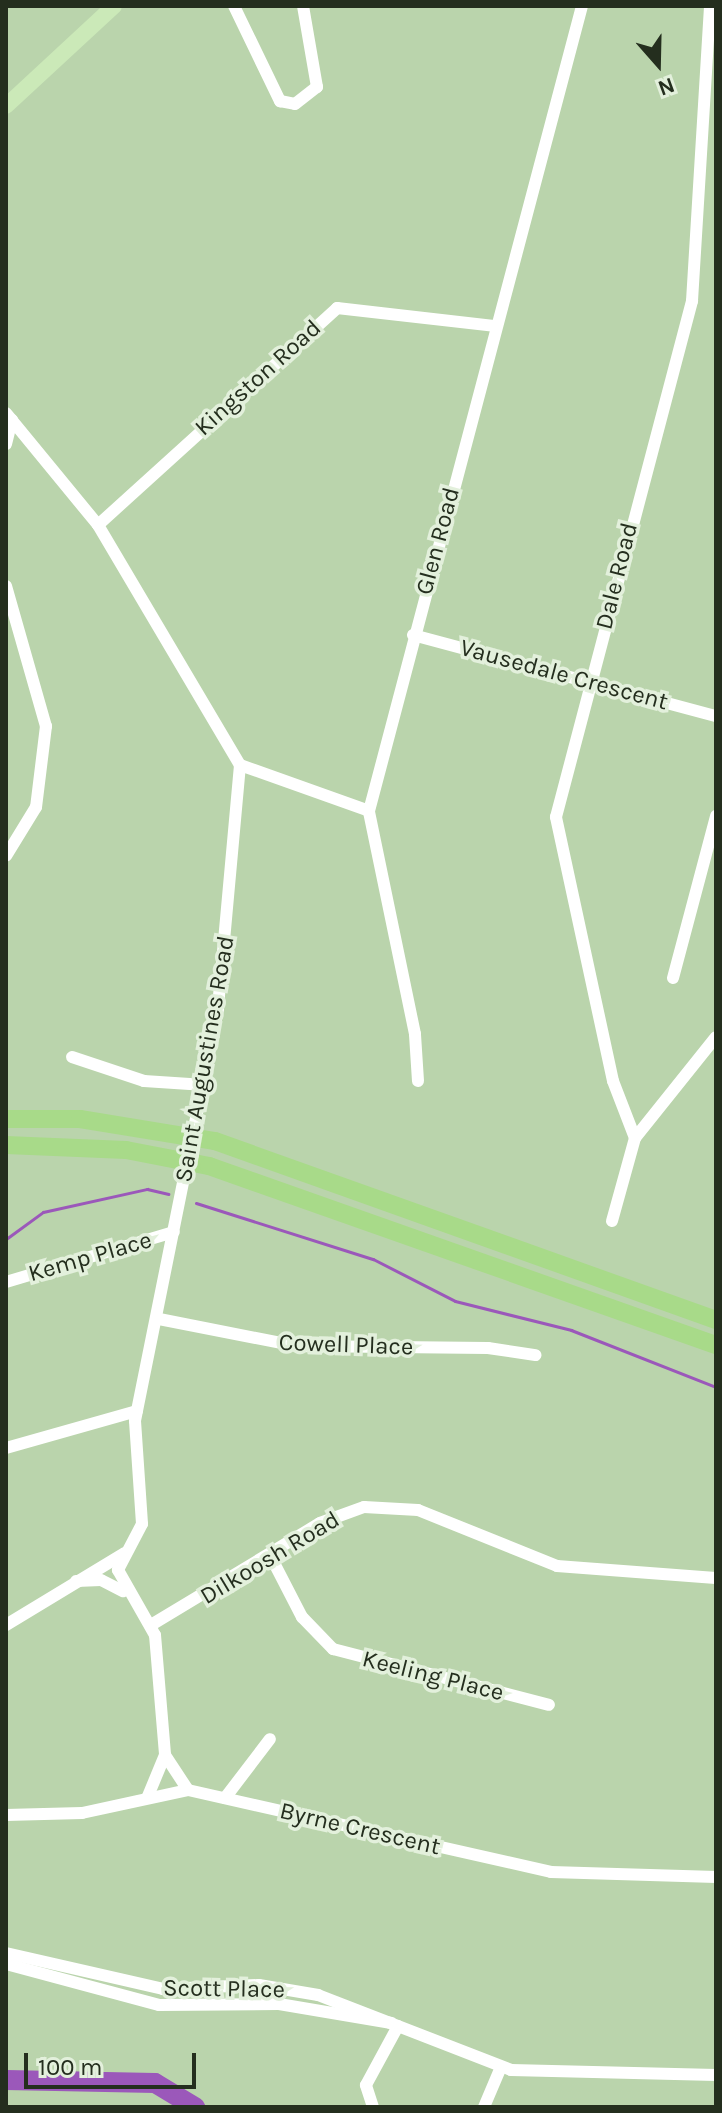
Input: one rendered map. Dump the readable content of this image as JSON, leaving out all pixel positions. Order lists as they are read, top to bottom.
{
  "streets": {
    "street": [
      "Kingston Road",
      "Glen Road",
      "Dale Road",
      "Vausedale Crescent",
      "Saint Augustines Road",
      "Kemp Place",
      "Cowell Place",
      "Dilkoosh Road",
      "Keeling Place",
      "Byrne Crescent",
      "Scott Place"
    ]
  },
  "crossings": [
    ["Kingston Road", "Glen Road"],
    ["Glen Road", "Vausedale Crescent"],
    ["Dale Road", "Vausedale Crescent"],
    ["Saint Augustines Road", "Kemp Place"],
    ["Saint Augustines Road", "Cowell Place"],
    ["Dilkoosh Road", "Keeling Place"]
  ],
  "scale_bar": "100 m",
  "north": "bottom"
}
